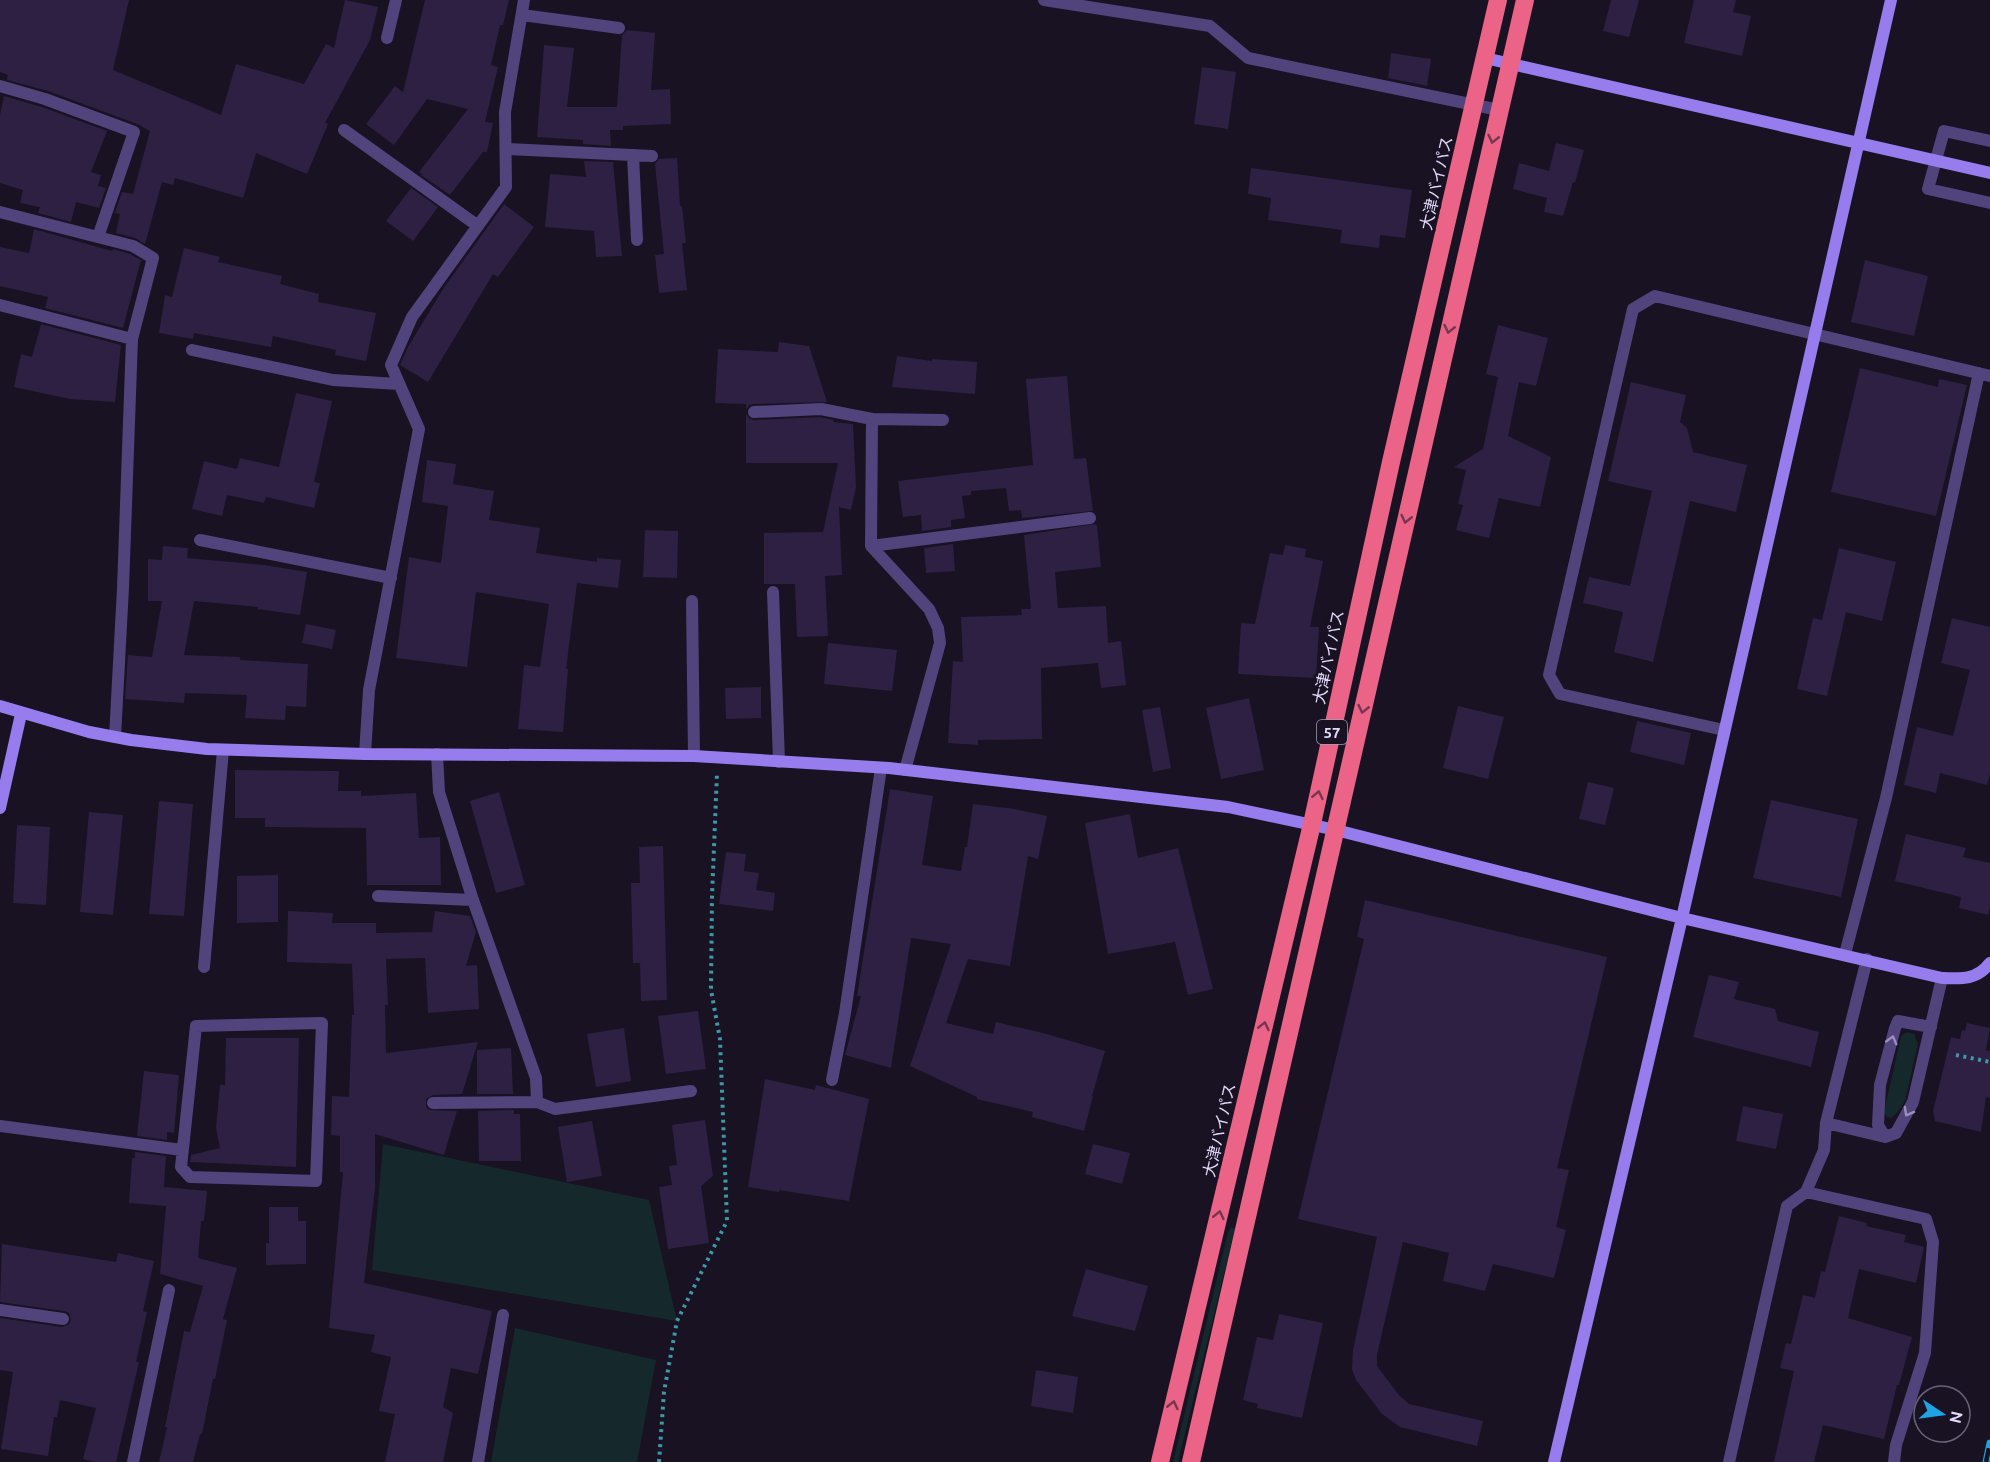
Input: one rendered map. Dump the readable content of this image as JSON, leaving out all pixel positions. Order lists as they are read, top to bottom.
{
  "streets": {
    "highway": ["大津バイパス", "57"]
  },
  "north": "right"
}
